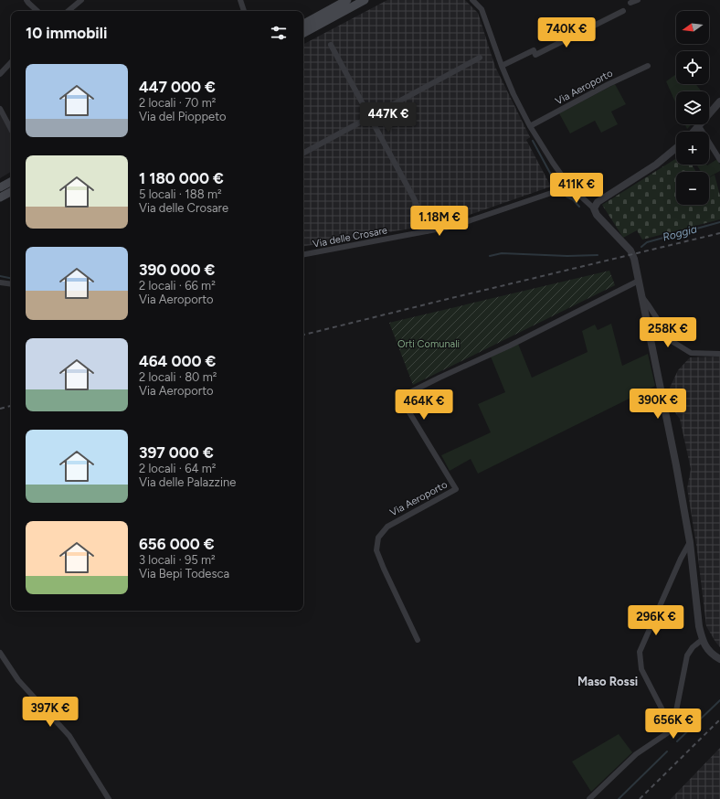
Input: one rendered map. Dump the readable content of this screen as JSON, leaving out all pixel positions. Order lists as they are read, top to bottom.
{
  "streets": {
    "street": ["Via Aeroporto", "Via delle Crosare"]
  },
  "districts": ["Maso Rossi"],
  "water": ["Roggia"],
  "parks": ["Orti Comunali"],
  "north": "left",
  "page": {
    "map_buttons": ["+", "−"],
    "heading": "10 immobili",
    "price": [
      "740K €",
      "447K €",
      "411K €",
      "1.18M €",
      "258K €",
      "390K €",
      "464K €",
      "296K €",
      "397K €",
      "656K €"
    ],
    "list": [
      {
        "name": "447 000 €",
        "note": "2 locali · 70 m² · Via del Pioppeto"
      },
      {
        "name": "1 180 000 €",
        "note": "5 locali · 188 m² · Via delle Crosare"
      },
      {
        "name": "390 000 €",
        "note": "2 locali · 66 m² · Via Aeroporto"
      },
      {
        "name": "464 000 €",
        "note": "2 locali · 80 m² · Via Aeroporto"
      },
      {
        "name": "397 000 €",
        "note": "2 locali · 64 m² · Via delle Palazzine"
      },
      {
        "name": "656 000 €",
        "note": "3 locali · 95 m² · Via Bepi Todesca"
      }
    ]
  }
}
